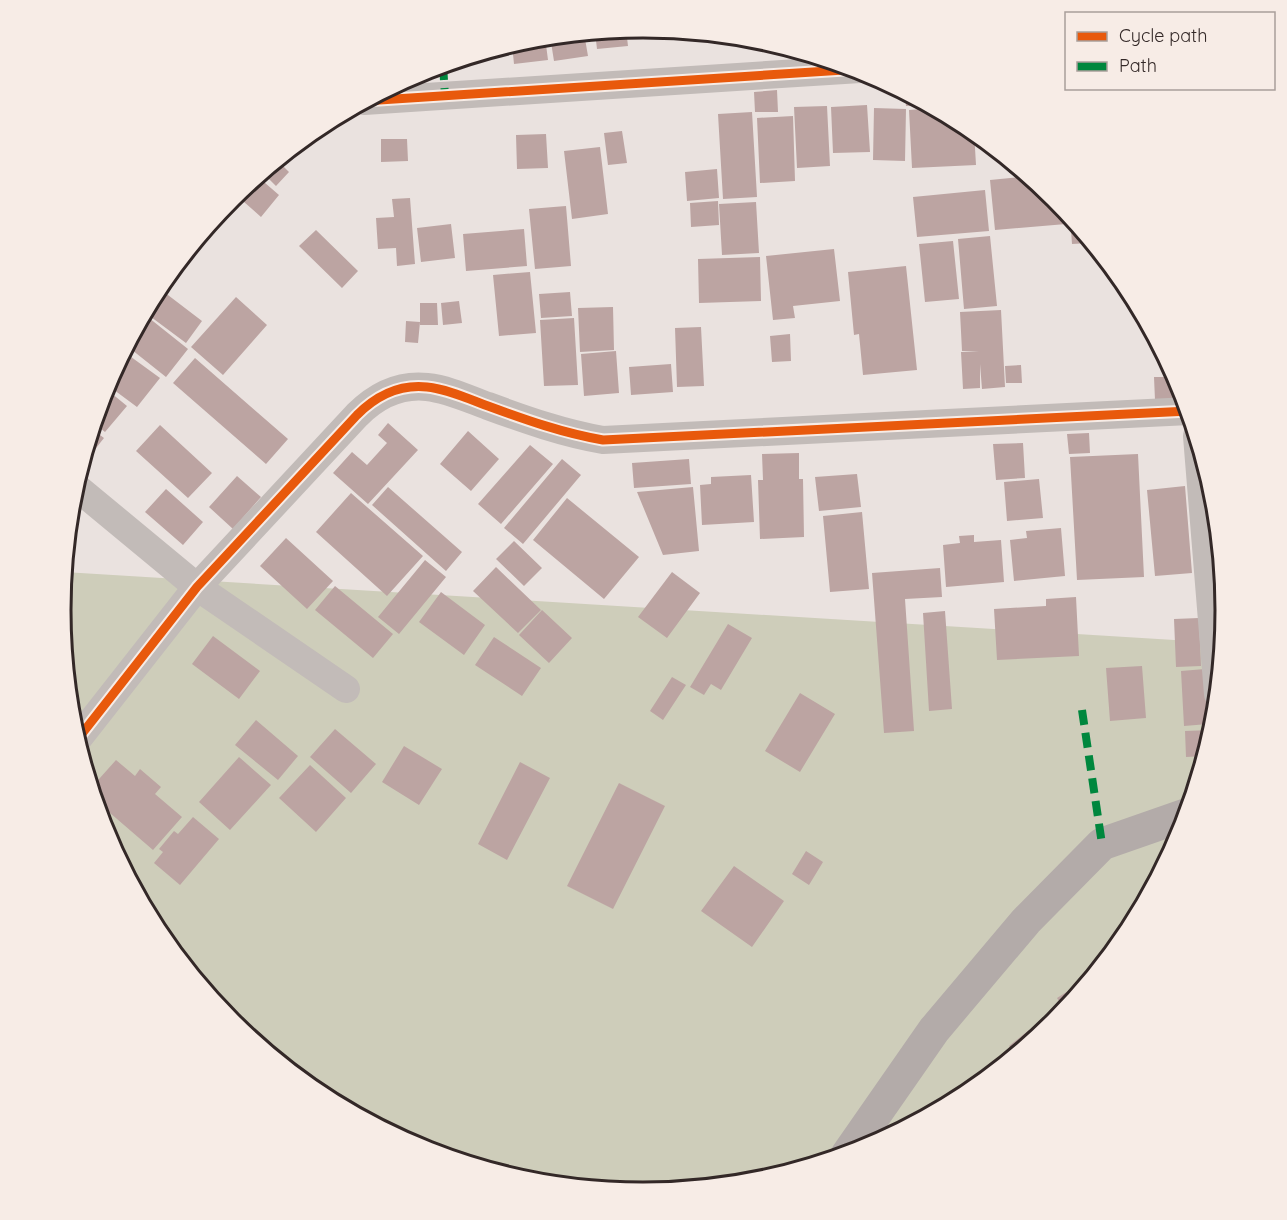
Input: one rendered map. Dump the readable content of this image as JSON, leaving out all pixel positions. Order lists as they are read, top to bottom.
{
  "legend": ["Cycle path", "Path"]
}
